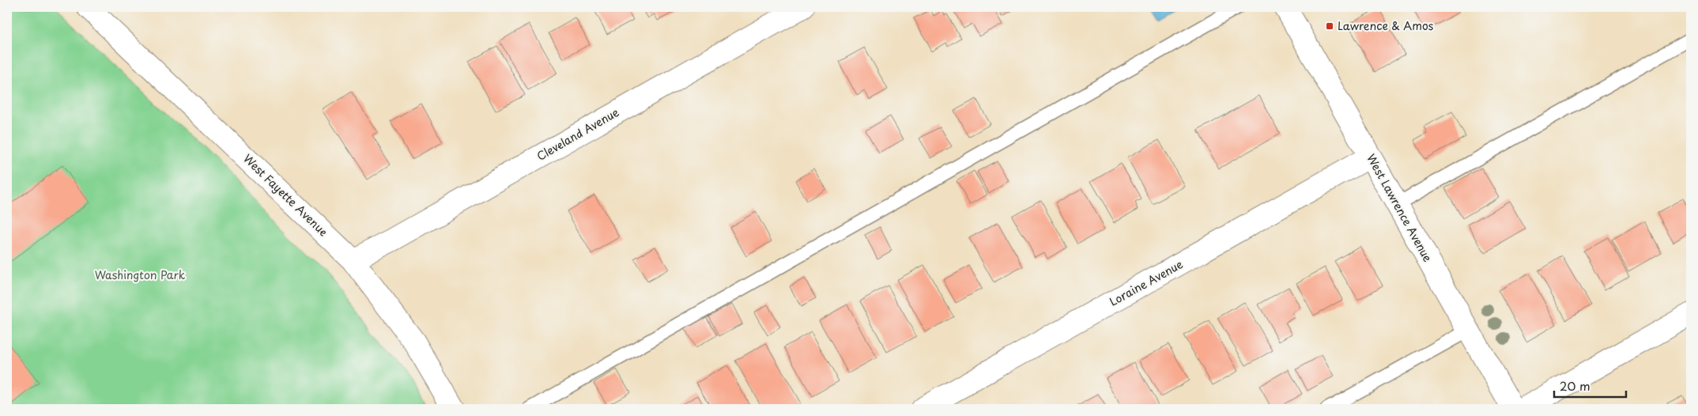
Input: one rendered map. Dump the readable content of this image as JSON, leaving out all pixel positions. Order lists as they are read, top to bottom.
{
  "streets": {
    "street": [
      "Cleveland Avenue",
      "West Fayette Avenue",
      "West Lawrence Avenue",
      "Loraine Avenue"
    ]
  },
  "crossings": [
    ["Cleveland Avenue", "West Fayette Avenue"],
    ["West Lawrence Avenue", "Loraine Avenue"]
  ],
  "parks": ["Washington Park"],
  "places": {
    "transit": ["Lawrence & Amos"]
  },
  "scale_bar": "20 m"
}
